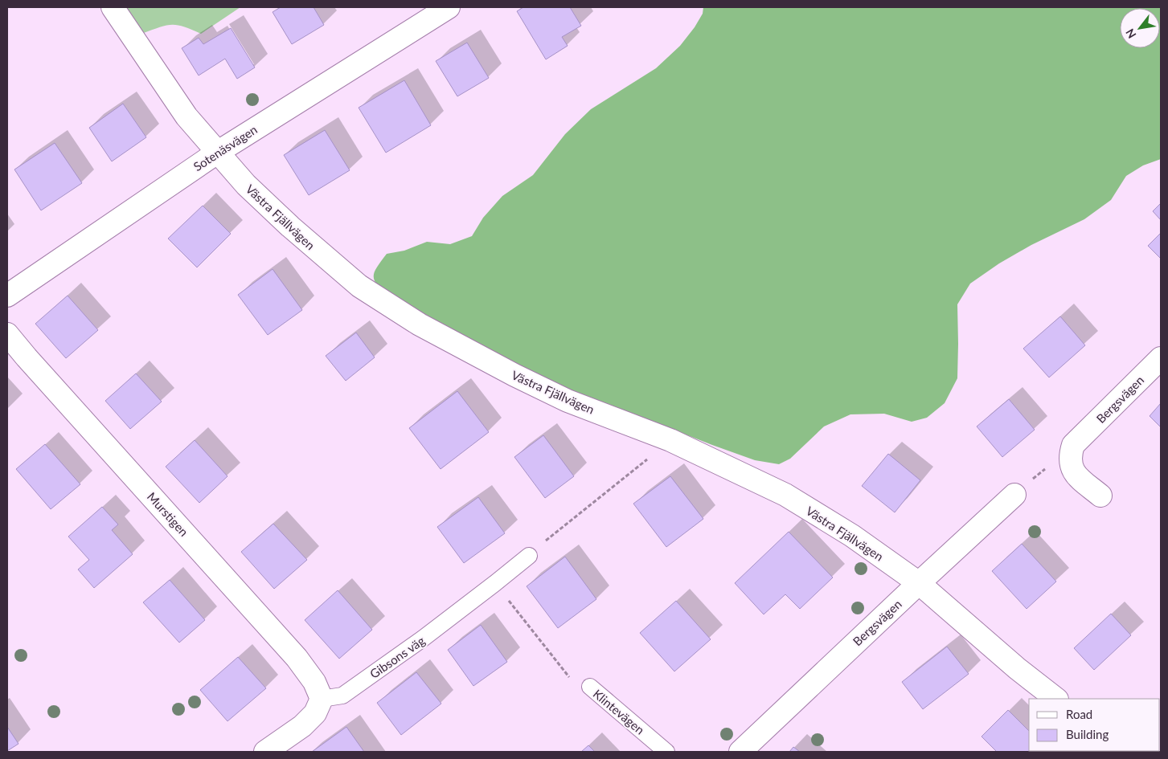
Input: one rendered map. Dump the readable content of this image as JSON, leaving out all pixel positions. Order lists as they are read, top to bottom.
{
  "streets": {
    "street": [
      "Sotenäsvägen",
      "Västra Fjällvägen",
      "Bergsvägen",
      "Murstigen"
    ],
    "lane": ["Gibsons väg", "Klintevägen"]
  },
  "crossings": [
    ["Sotenäsvägen", "Västra Fjällvägen"],
    ["Västra Fjällvägen", "Bergsvägen"],
    ["Murstigen", "Gibsons väg"]
  ],
  "legend": ["Road", "Building"],
  "north": "bottom left"
}
